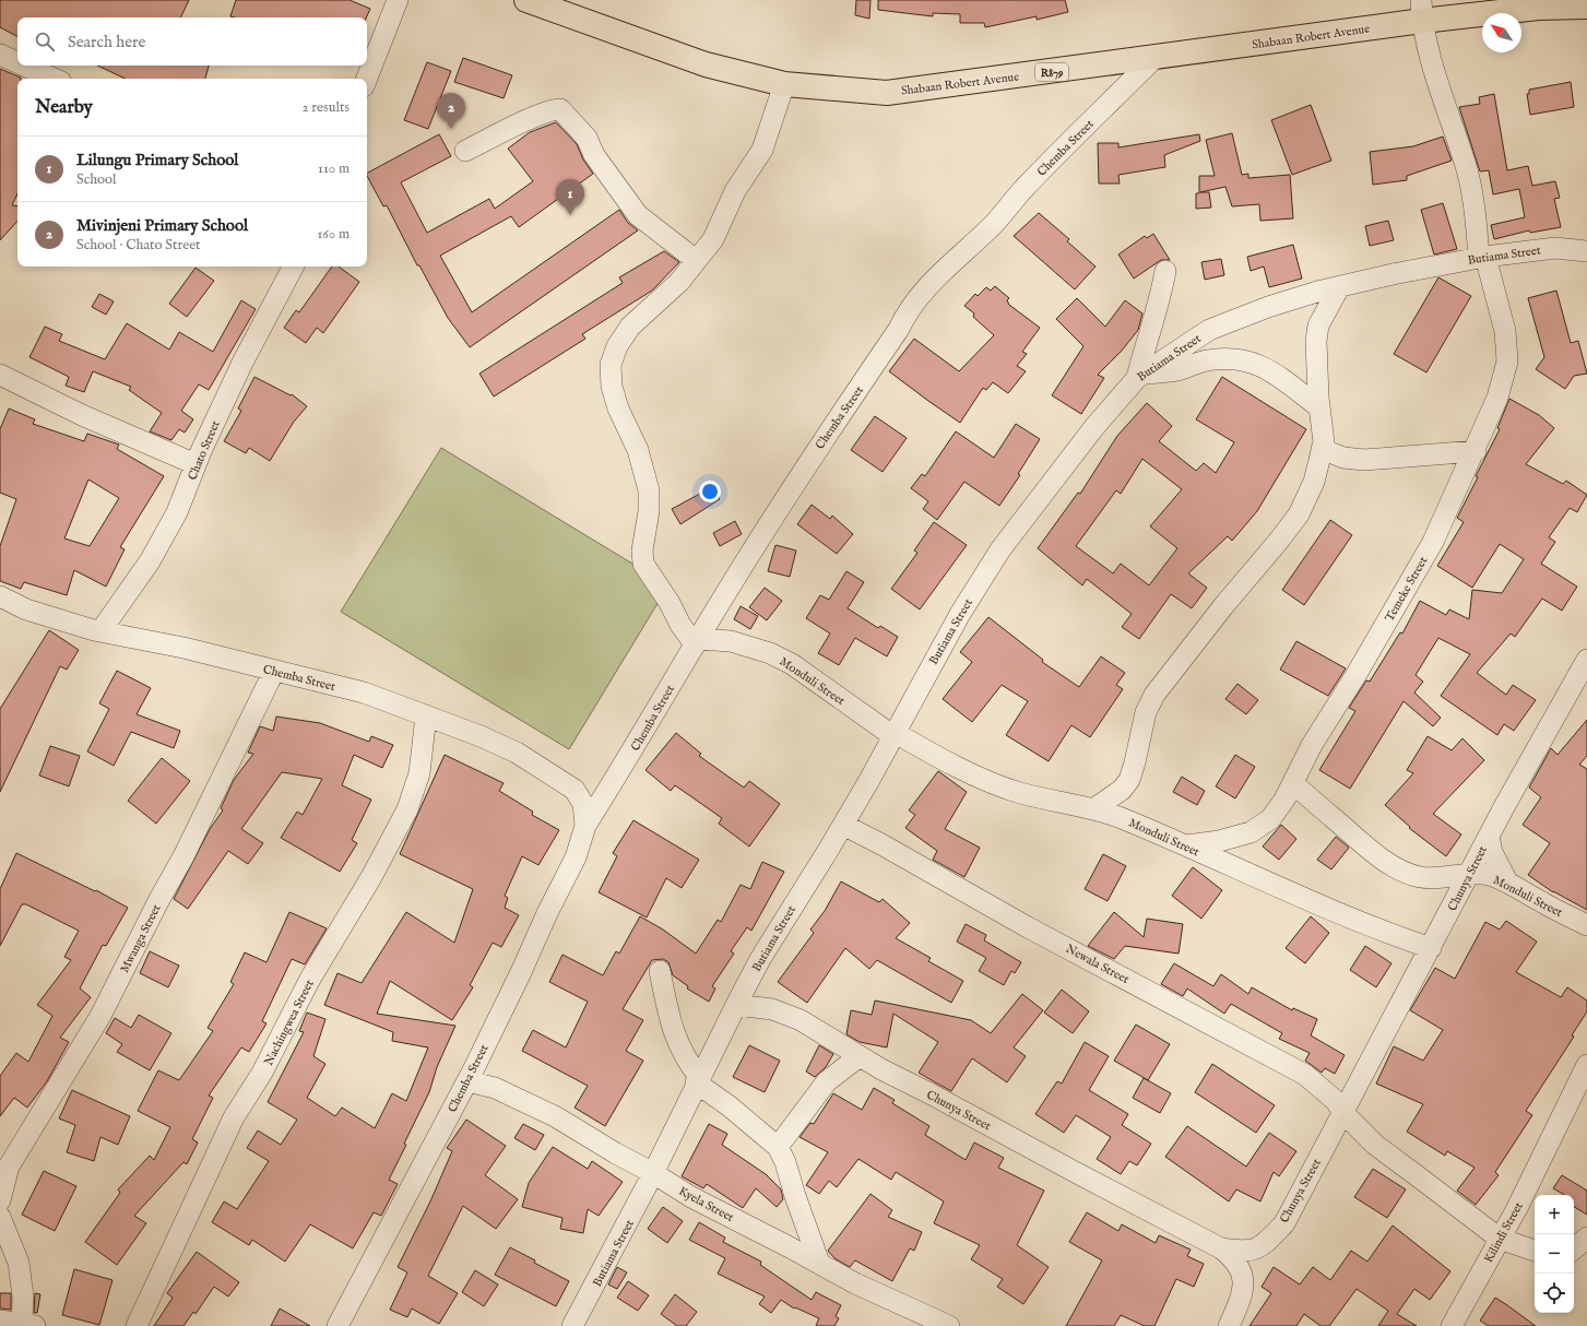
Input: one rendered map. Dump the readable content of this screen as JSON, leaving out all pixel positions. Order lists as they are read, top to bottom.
{
  "streets": {
    "main road": ["Shabaan Robert Avenue", "R879"],
    "street": [
      "Chemba Street",
      "Butiama Street",
      "Chato Street",
      "Temeke Street",
      "Monduli Street",
      "Chunya Street",
      "Mwanga Street",
      "Newala Street",
      "Nachingwea Street",
      "Kyela Street",
      "Kilindi Street"
    ]
  },
  "crossings": [
    ["Shabaan Robert Avenue", "Chemba Street"],
    ["Shabaan Robert Avenue", "Temeke Street"],
    ["Chemba Street", "Chato Street"],
    ["Chemba Street", "Monduli Street"],
    ["Chemba Street", "Mwanga Street"],
    ["Chemba Street", "Nachingwea Street"],
    ["Chemba Street", "Kyela Street"],
    ["Butiama Street", "Temeke Street"],
    ["Butiama Street", "Monduli Street"],
    ["Butiama Street", "Chunya Street"],
    ["Butiama Street", "Newala Street"],
    ["Butiama Street", "Kyela Street"],
    ["Temeke Street", "Monduli Street"],
    ["Monduli Street", "Chunya Street"],
    ["Chunya Street", "Newala Street"],
    ["Newala Street", "Kilindi Street"]
  ],
  "north": "top left",
  "page": {
    "search": "Search here",
    "heading": ["Nearby", "2 results"],
    "pins": ["2", "1"],
    "list": [
      {
        "mark": "1",
        "name": "Lilungu Primary School",
        "note": "School",
        "value": "110 m"
      },
      {
        "mark": "2",
        "name": "Mivinjeni Primary School",
        "note": "School · Chato Street",
        "value": "160 m"
      }
    ],
    "map_buttons": ["+", "−"]
  }
}
